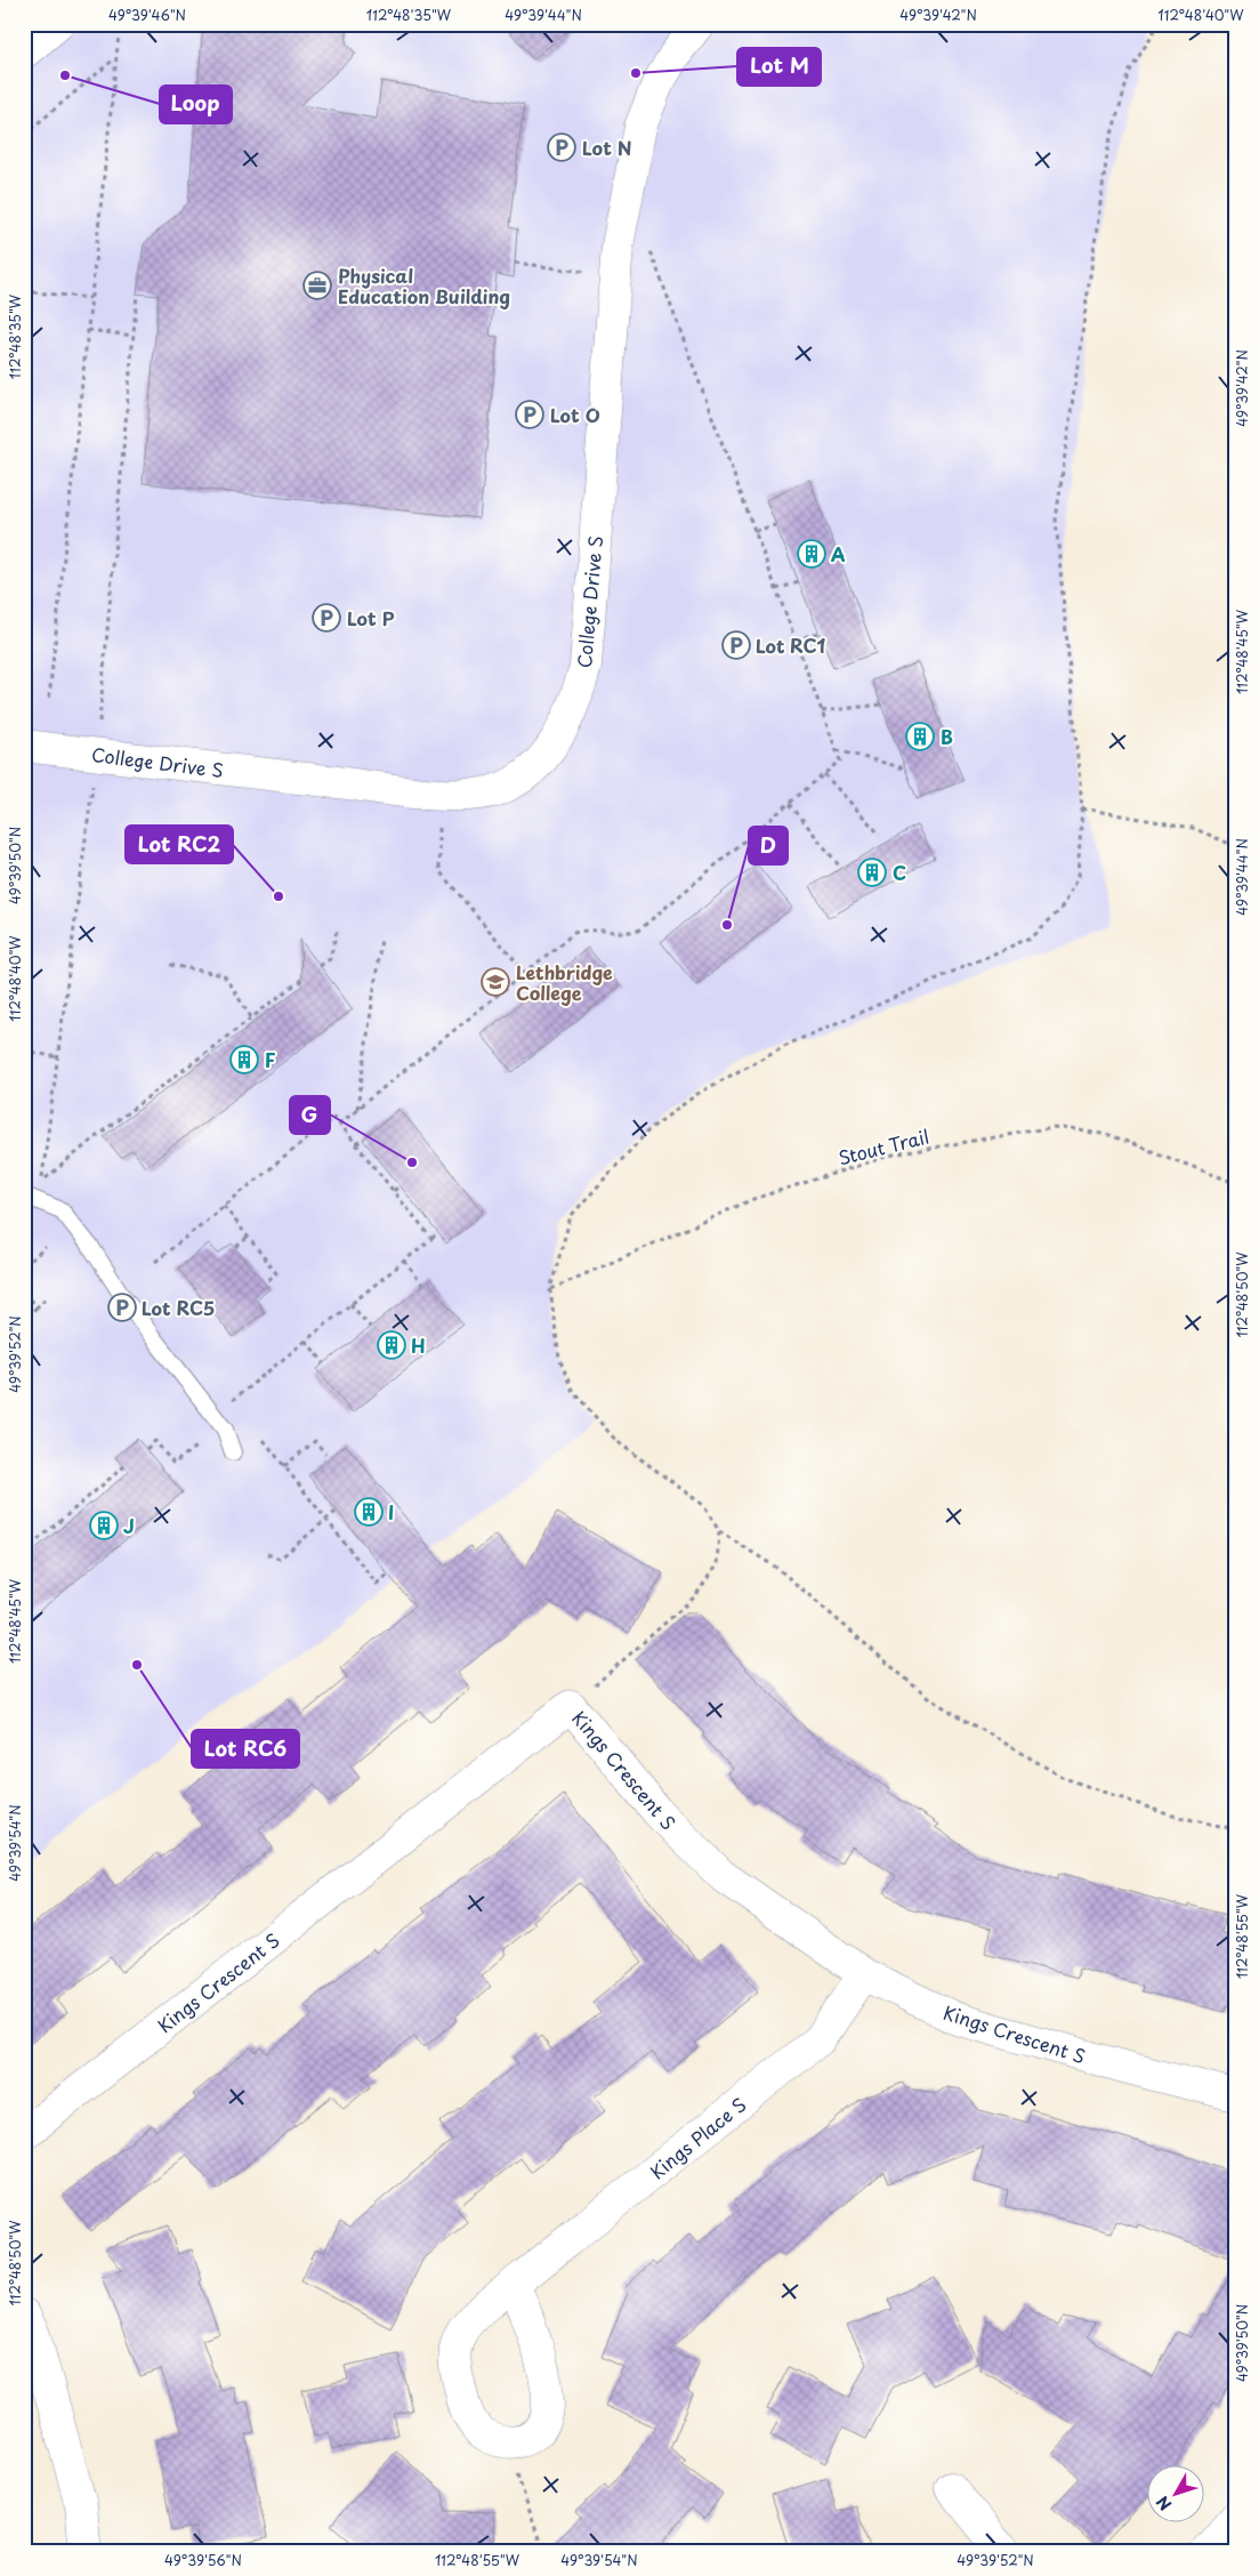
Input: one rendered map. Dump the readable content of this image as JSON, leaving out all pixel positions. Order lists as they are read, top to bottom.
{
  "streets": {
    "street": ["College Drive S", "Kings Crescent S", "Kings Place S"],
    "path": ["Stout Trail"]
  },
  "crossings": [
    ["Kings Crescent S", "Kings Place S"]
  ],
  "places": {
    "other": [
      "Lot M",
      "Loop",
      "Lot RC2",
      "D",
      "G",
      "Lot RC6"
    ],
    "parking": [
      "Lot N",
      "Lot O",
      "Lot P",
      "Lot RC1",
      "Lot RC5"
    ],
    "office": ["Physical Education Building"],
    "building": [
      "A",
      "B",
      "C",
      "F",
      "H",
      "I",
      "J"
    ],
    "school or university": ["Lethbridge College"]
  },
  "north": "bottom left",
  "coordinates": [
    "49°39'46\"N",
    "112°48'35\"W",
    "49°39'44\"N",
    "49°39'42\"N",
    "112°48'40\"W",
    "112°48'45\"W",
    "49°39'50\"N",
    "112°48'50\"W",
    "49°39'52\"N",
    "49°39'54\"N",
    "112°48'55\"W",
    "49°39'56\"N"
  ]
}
